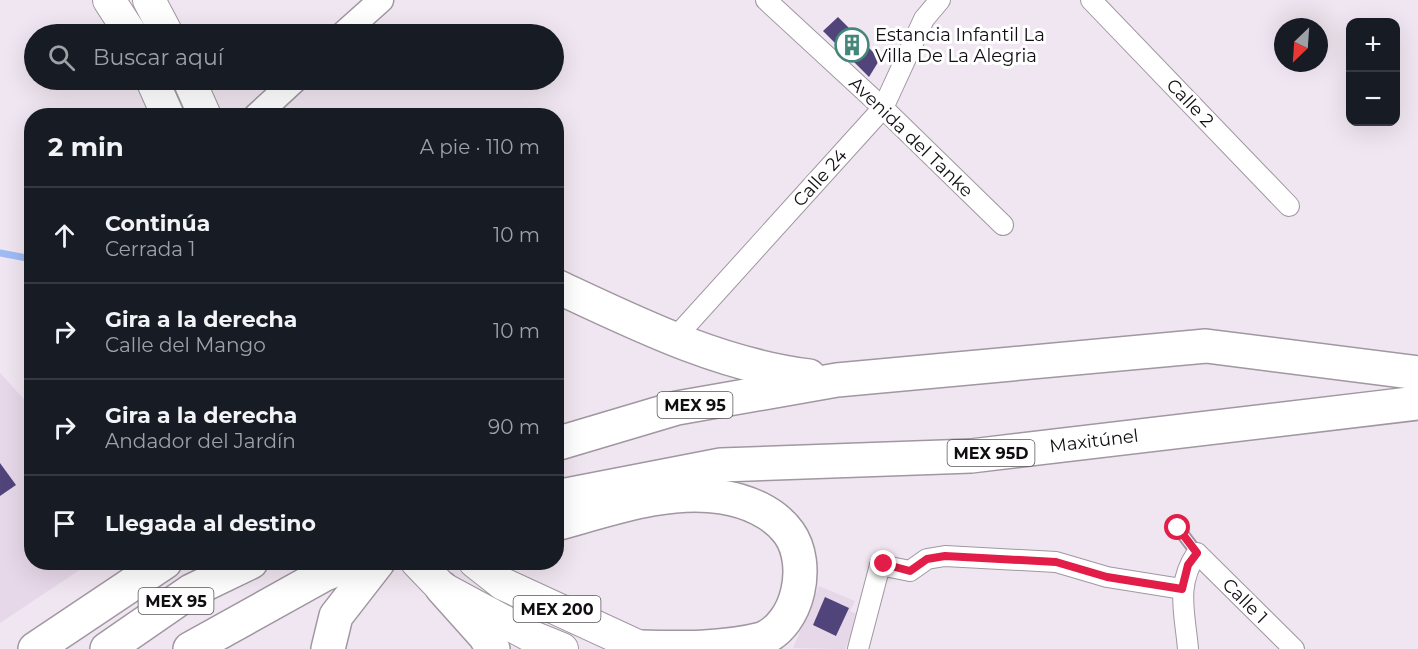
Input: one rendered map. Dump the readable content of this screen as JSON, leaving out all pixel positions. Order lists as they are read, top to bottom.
{
  "streets": {
    "highway": ["MEX 95", "Maxitúnel", "MEX 95D"],
    "main road": ["MEX 200"],
    "street": [
      "Calle 2",
      "Avenida del Tanke",
      "Calle 24",
      "Calle 1"
    ]
  },
  "crossings": [
    ["Avenida del Tanke", "Calle 24"]
  ],
  "places": {
    "building": ["Estancia Infantil La Villa De La Alegria"]
  },
  "north": "bottom left",
  "page": {
    "map_buttons": ["+", "−"],
    "search": "Buscar aquí",
    "heading": ["2 min", "A pie · 110 m"],
    "list": [
      ["Continúa", "Cerrada 1", "10 m"],
      ["Gira a la derecha", "Calle del Mango", "10 m"],
      ["Gira a la derecha", "Andador del Jardín", "90 m"],
      "Llegada al destino"
    ]
  }
}
